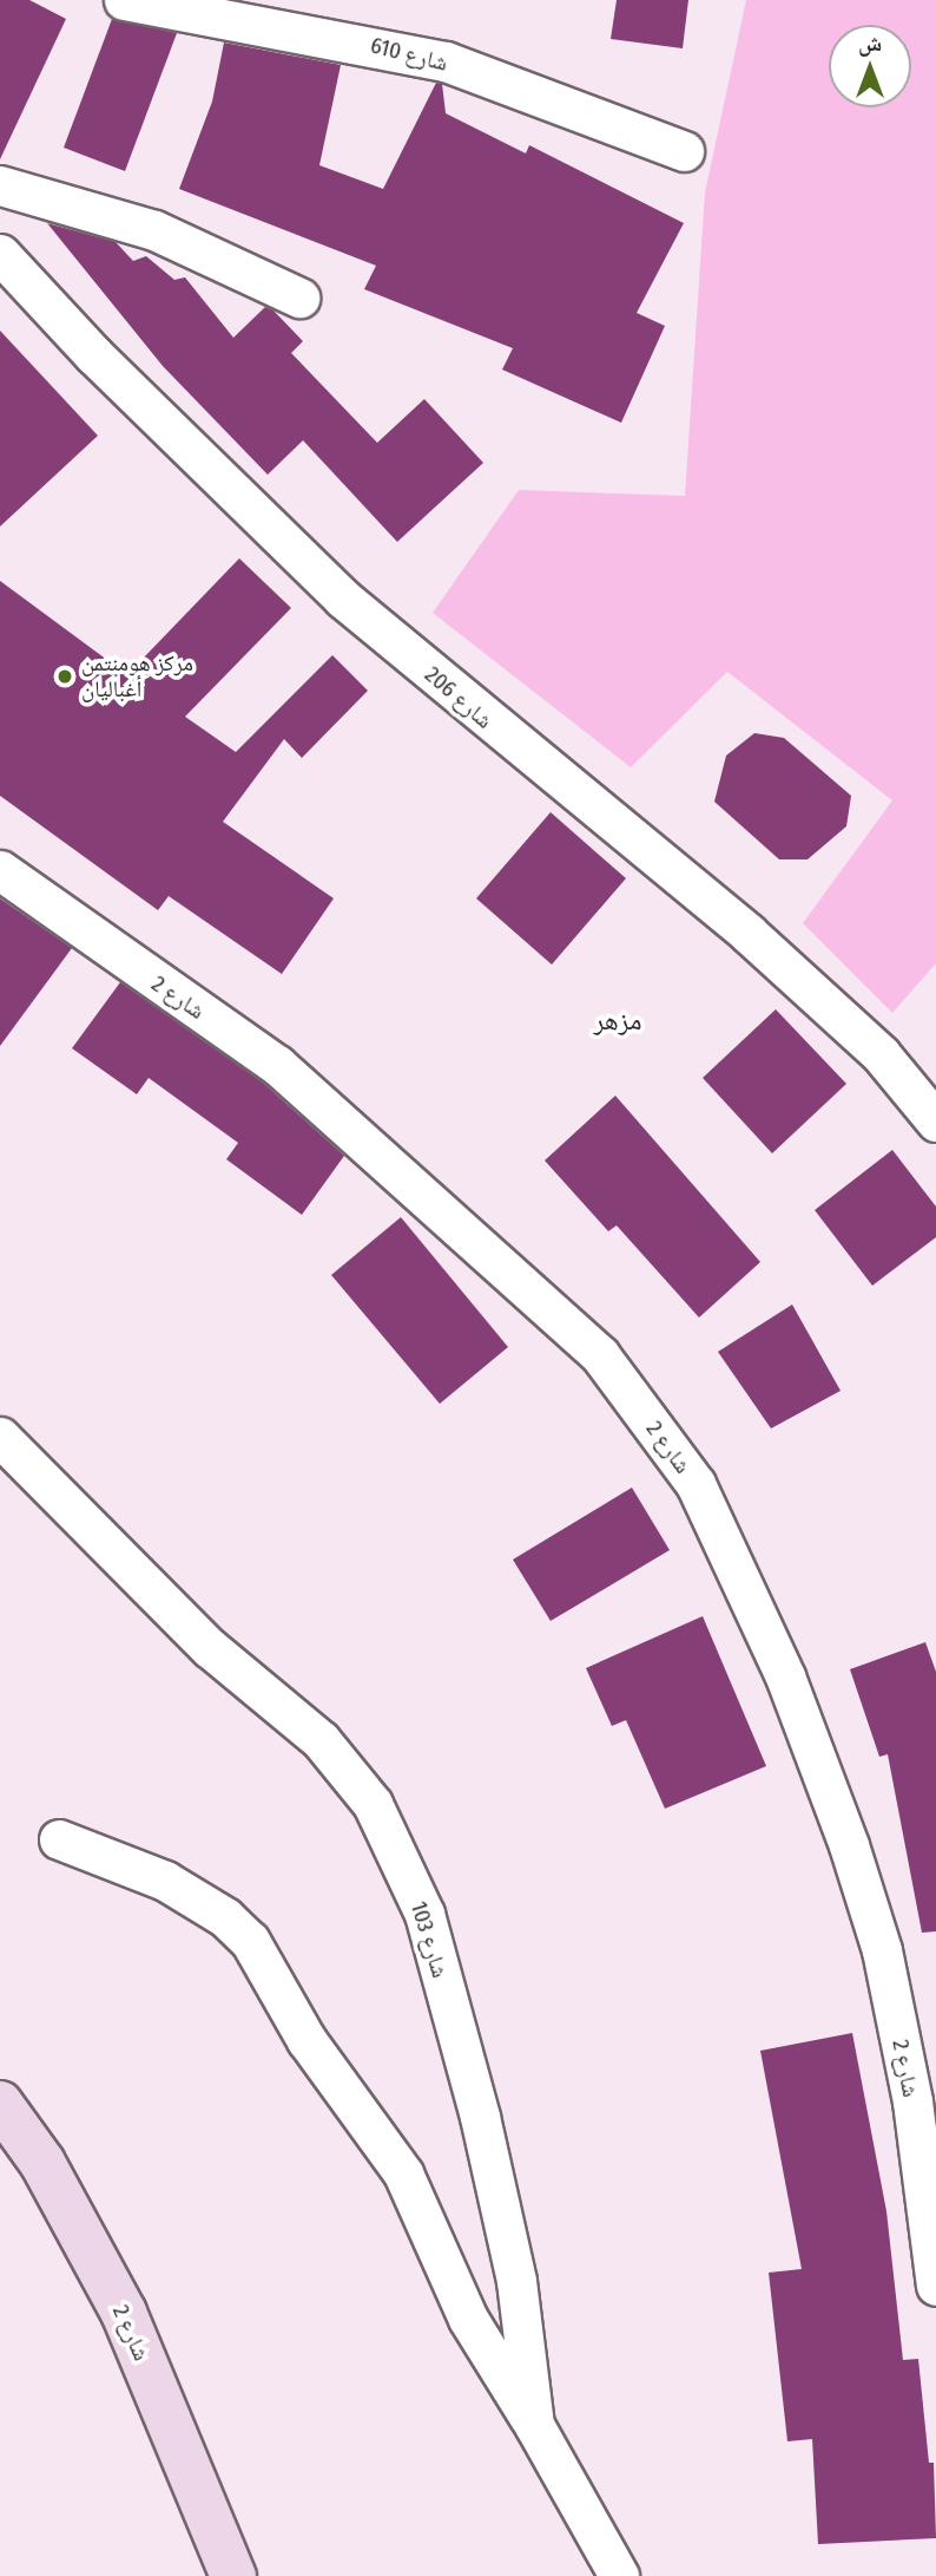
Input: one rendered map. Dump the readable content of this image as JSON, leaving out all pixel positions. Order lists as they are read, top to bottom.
{
  "streets": {
    "street": [
      "شارع 610",
      "شارع 206",
      "شارع 2",
      "شارع 103"
    ]
  },
  "districts": ["مزهر"],
  "places": ["مركز هومنتمن أغباليان"],
  "north": "top"
}
